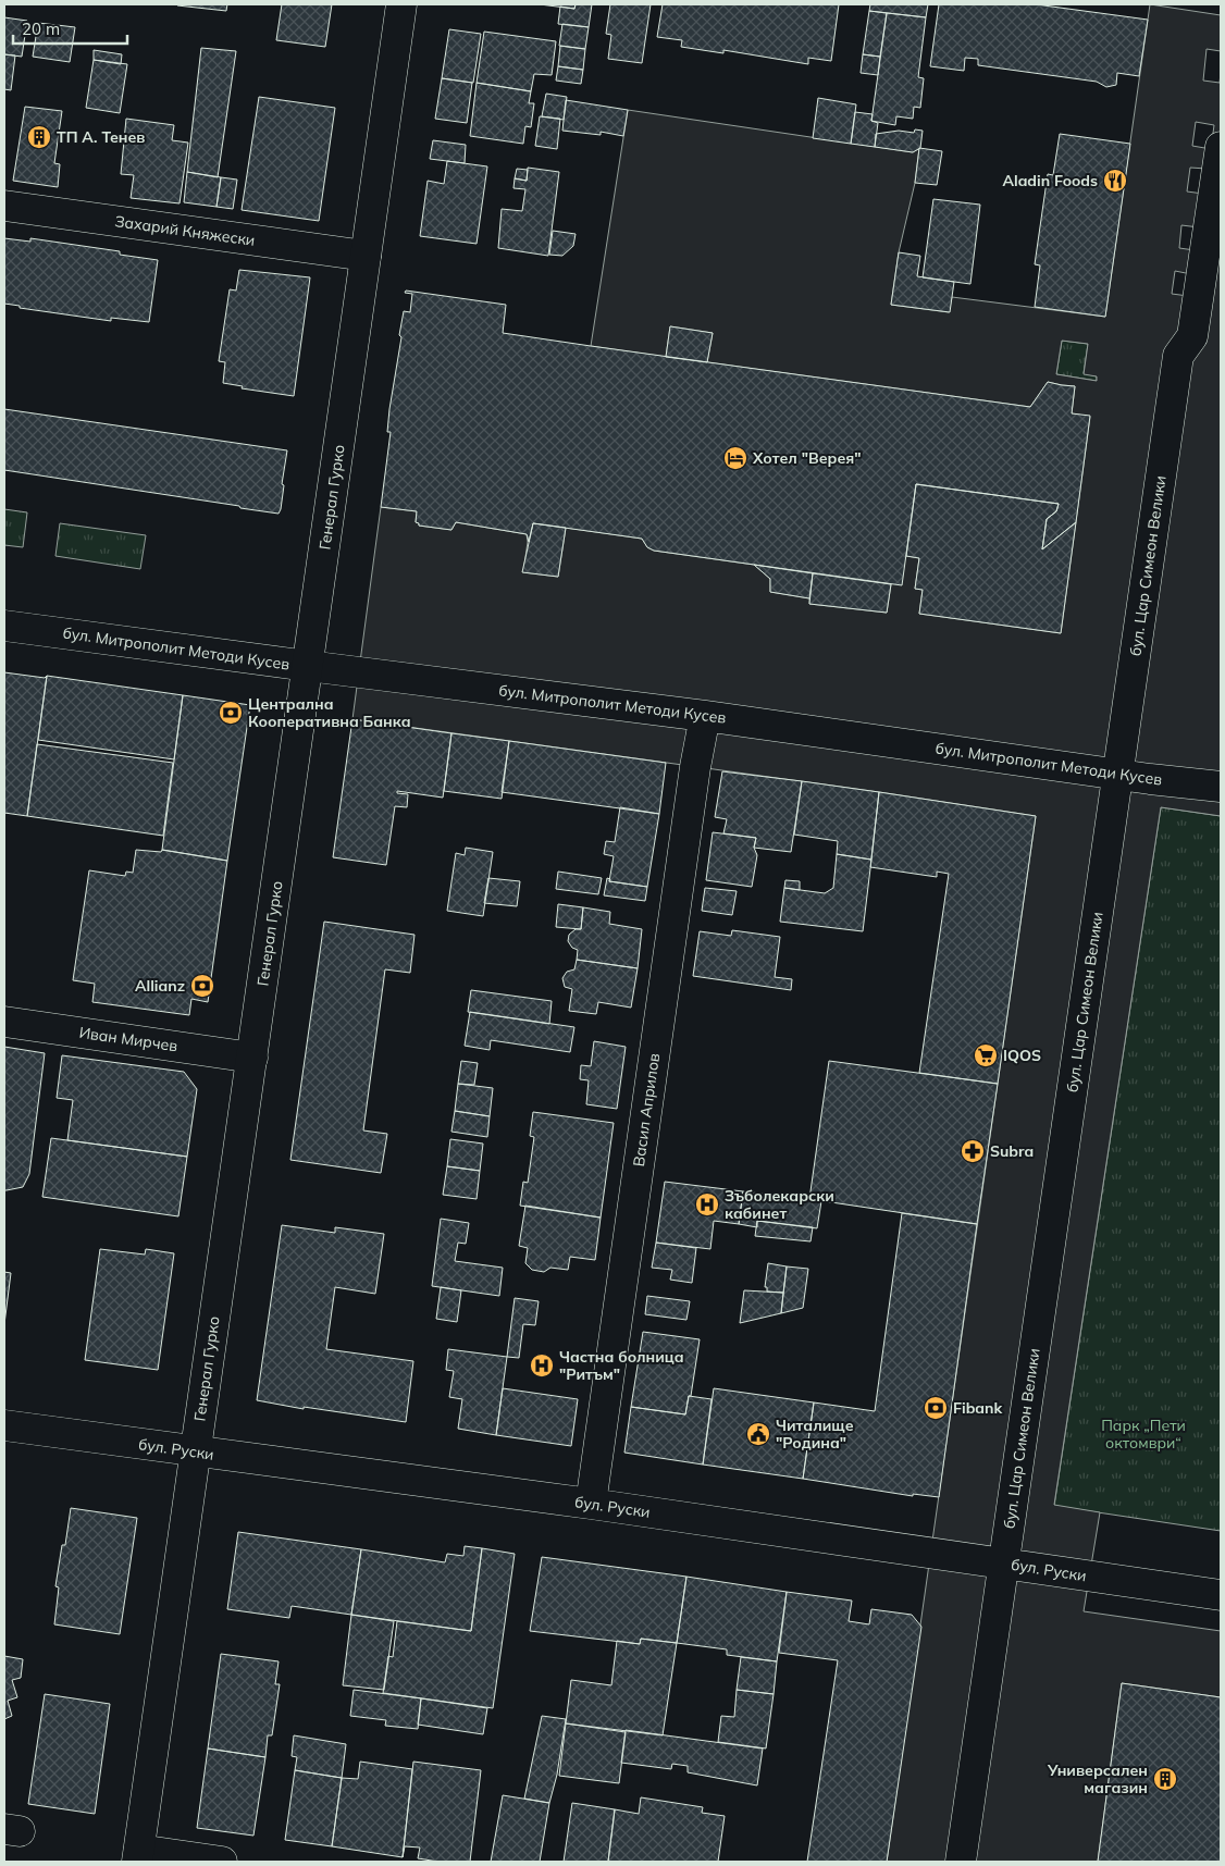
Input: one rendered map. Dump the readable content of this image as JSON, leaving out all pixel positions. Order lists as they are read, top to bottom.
{
  "streets": {
    "street": [
      "Захарий Княжески",
      "Генерал Гурко",
      "бул. Цар Симеон Велики",
      "бул. Митрополит Методи Кусев",
      "Иван Мирчев",
      "Васил Априлов",
      "бул. Руски"
    ]
  },
  "crossings": [
    ["Захарий Княжески", "Генерал Гурко"],
    ["Генерал Гурко", "бул. Митрополит Методи Кусев"],
    ["Генерал Гурко", "Иван Мирчев"],
    ["Генерал Гурко", "бул. Руски"],
    ["бул. Цар Симеон Велики", "бул. Митрополит Методи Кусев"],
    ["бул. Цар Симеон Велики", "бул. Руски"],
    ["бул. Митрополит Методи Кусев", "Васил Априлов"],
    ["Васил Априлов", "бул. Руски"]
  ],
  "parks": ["Парк „Пети октомври“"],
  "places": {
    "building": ["ТП А. Тенев", "Универсален магазин"],
    "restaurant": ["Aladin Foods"],
    "hotel": ["Хотел \"Верея\""],
    "bank": ["Централна Кооперативна Банка", "Allianz", "Fibank"],
    "supermarket": ["IQOS"],
    "pharmacy": ["Subra"],
    "hospital": ["Зъболекарски кабинет", "Частна болница \"Ритъм\""],
    "public building": ["Читалище \"Родина\""]
  },
  "scale_bar": "20 m"
}
